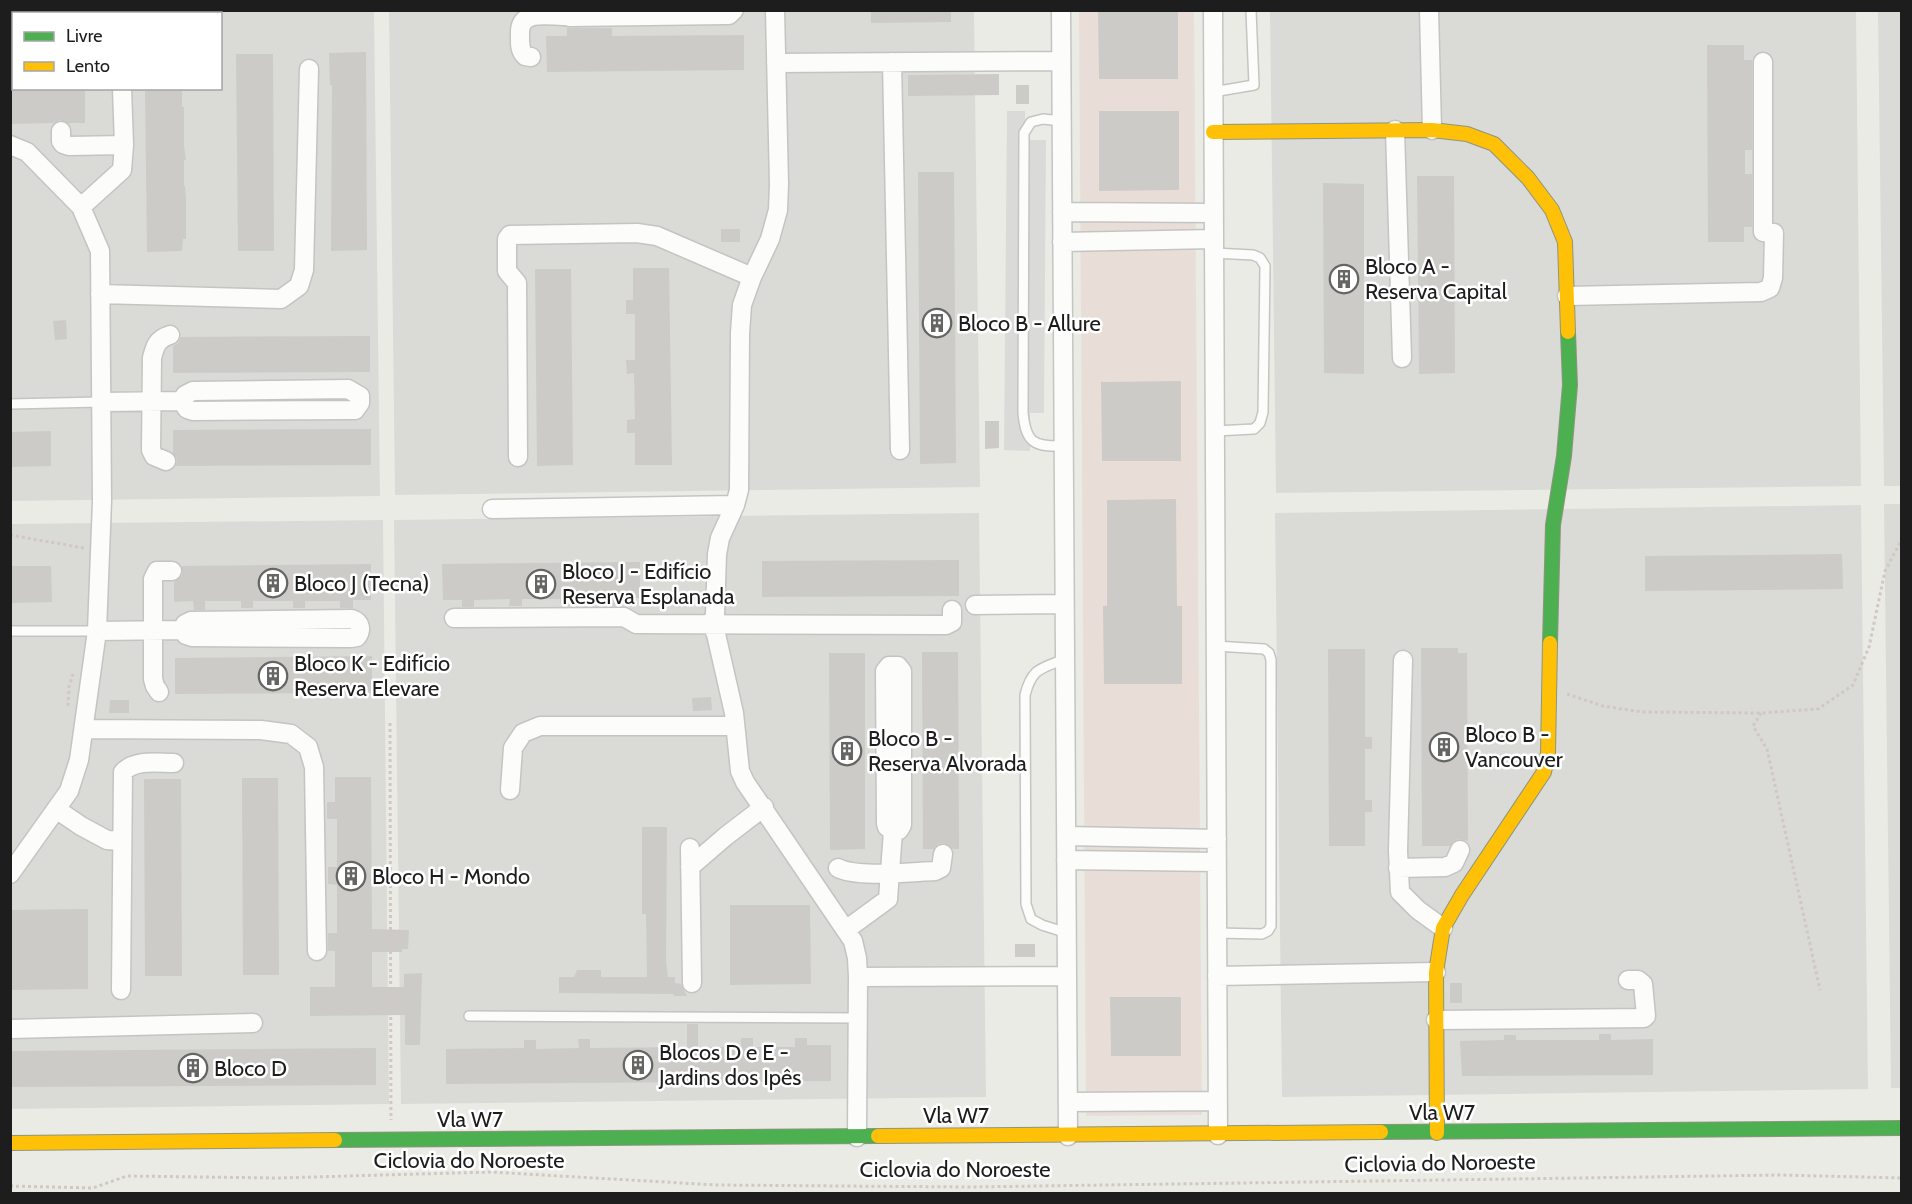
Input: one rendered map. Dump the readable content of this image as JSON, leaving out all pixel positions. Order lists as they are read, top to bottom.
{
  "streets": {
    "main road": ["Vla W7"],
    "path": ["Ciclovia do Noroeste"]
  },
  "places": {
    "building": [
      "Bloco A - Reserva Capital",
      "Bloco B - Allure",
      "Bloco J (Tecna)",
      "Bloco J - Edifício Reserva Esplanada",
      "Bloco K - Edifício Reserva Elevare",
      "Bloco B - Vancouver",
      "Bloco B - Reserva Alvorada",
      "Bloco H - Mondo",
      "Blocos D e E - Jardins dos Ipês",
      "Bloco D"
    ]
  },
  "legend": ["Livre", "Lento"]
}
